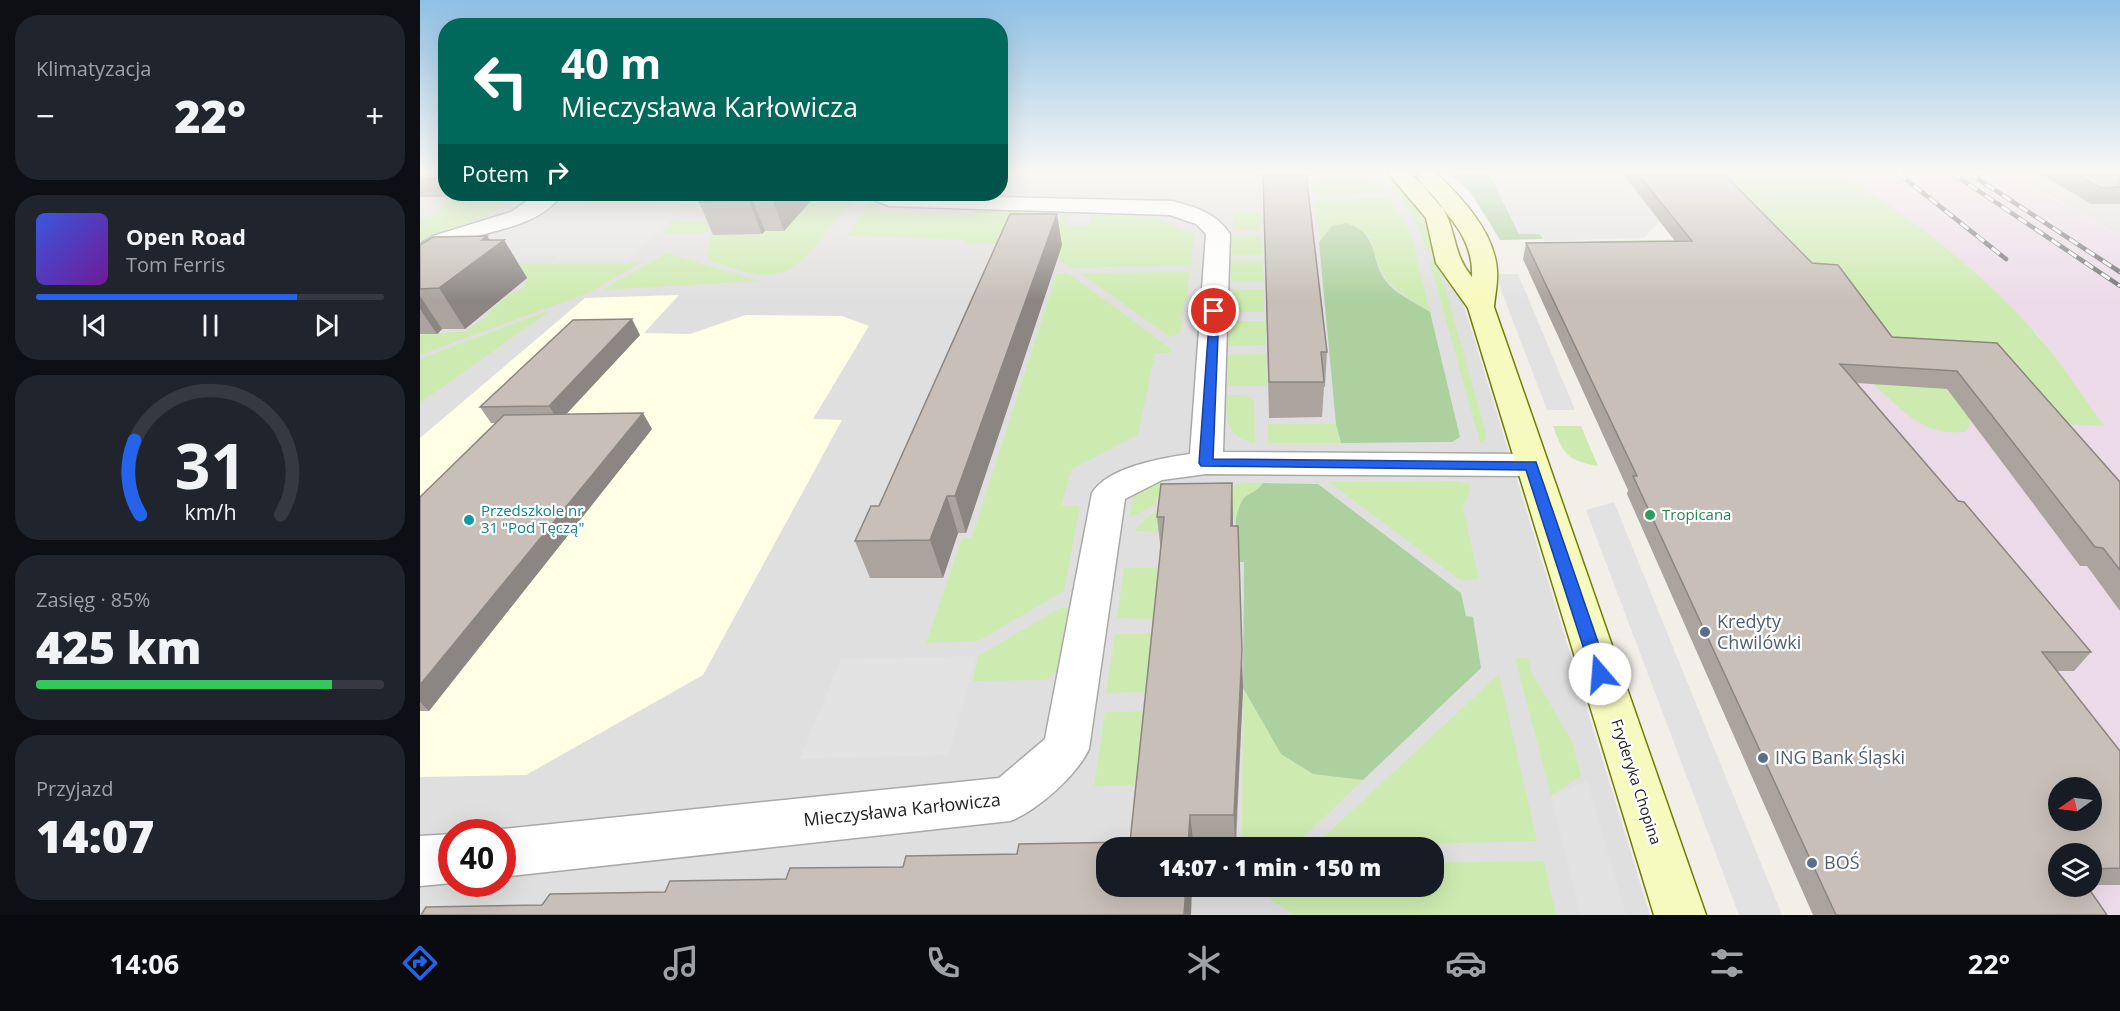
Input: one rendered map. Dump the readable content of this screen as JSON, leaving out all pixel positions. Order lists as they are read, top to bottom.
{
  "streets": {
    "street": ["Fryderyka Chopina", "Mieczysława Karłowicza"]
  },
  "crossings": [
    ["Fryderyka Chopina", "Mieczysława Karłowicza"]
  ],
  "places": [
    "Tropicana",
    "Przedszkole nr 31 \"Pod Tęczą\"",
    "Kredyty Chwilówki",
    "ING Bank Śląski",
    "BOŚ"
  ],
  "north": "left",
  "page": {
    "tile": [
      "Klimatyzacja",
      ["Zasięg · 85%", "425 km"],
      ["Przyjazd", "14:07"]
    ],
    "turn": ["40 m", "Mieczysława Karłowicza"],
    "heat": ["−", "22°", "+"],
    "then": "Potem",
    "song": ["Open Road", "Tom Ferris"],
    "limit": "40",
    "trip": "14:07 · 1 min · 150 m",
    "tabs": ["14:06", "22°"],
    "gauge": ["31", "km/h"]
  }
}
